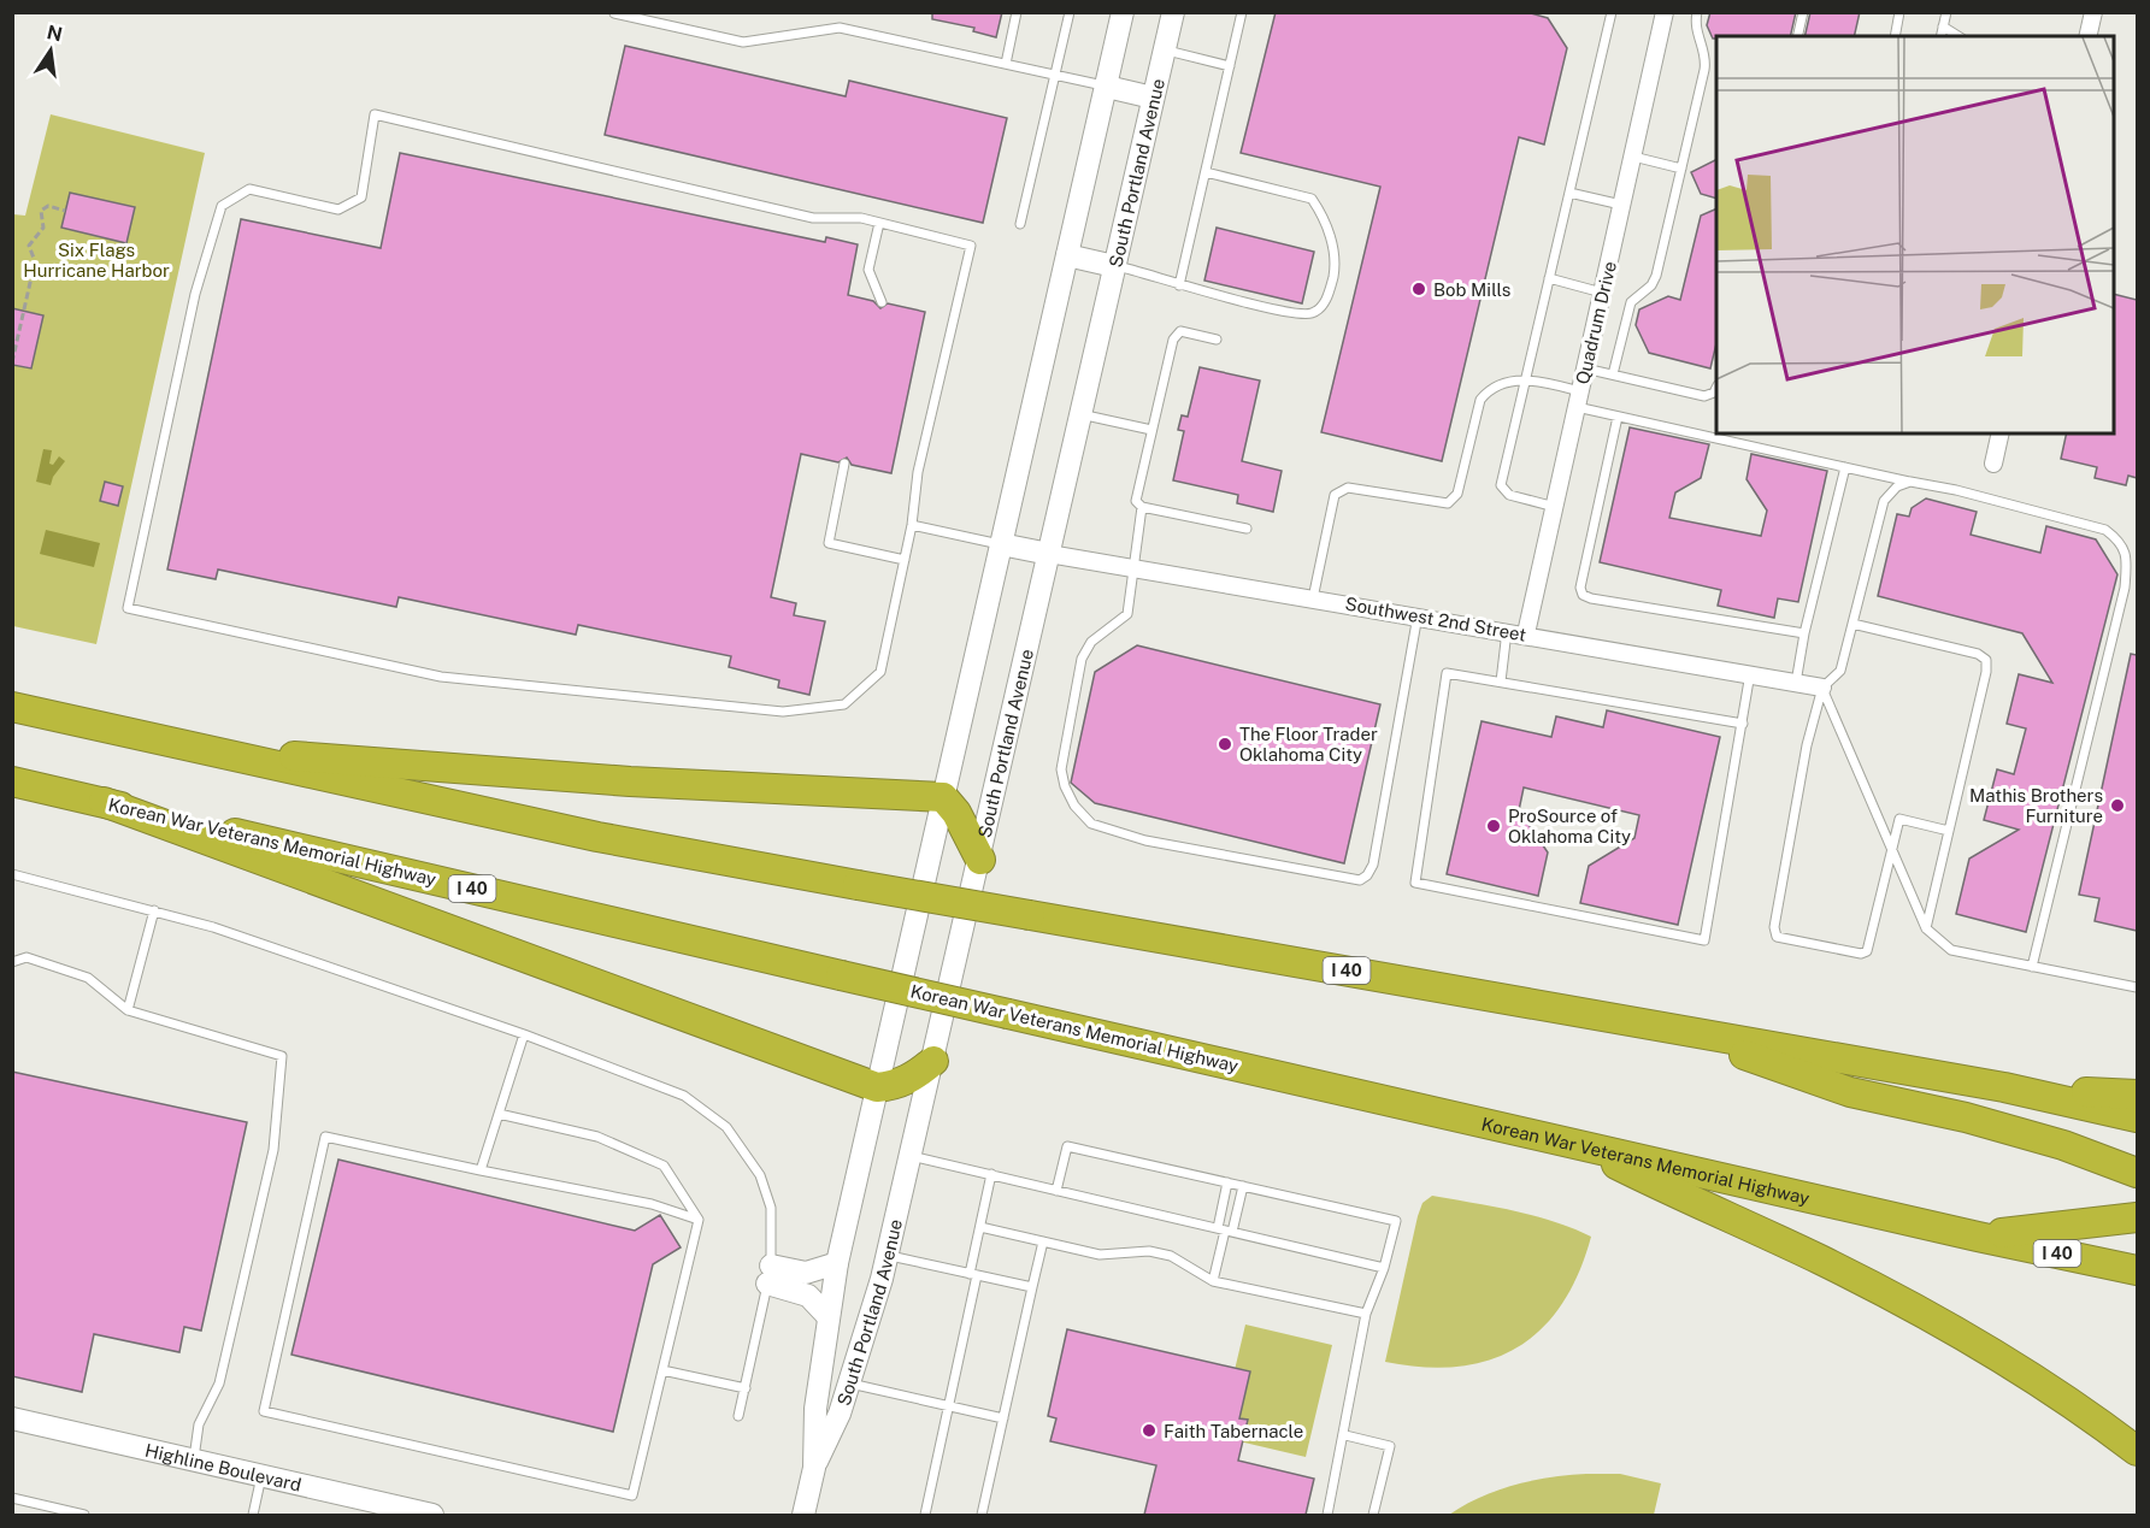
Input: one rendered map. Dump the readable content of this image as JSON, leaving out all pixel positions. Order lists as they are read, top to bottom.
{
  "streets": {
    "highway": ["Korean War Veterans Memorial Highway", "I 40"],
    "main road": ["South Portland Avenue", "Highline Boulevard"],
    "street": ["Quadrum Drive", "Southwest 2nd Street"]
  },
  "crossings": [
    ["South Portland Avenue", "Southwest 2nd Street"],
    ["Quadrum Drive", "Southwest 2nd Street"]
  ],
  "parks": ["Six Flags Hurricane Harbor"],
  "places": [
    "Bob Mills",
    "The Floor Trader Oklahoma City",
    "Mathis Brothers Furniture",
    "ProSource of Oklahoma City",
    "Faith Tabernacle"
  ],
  "north": "top"
}
